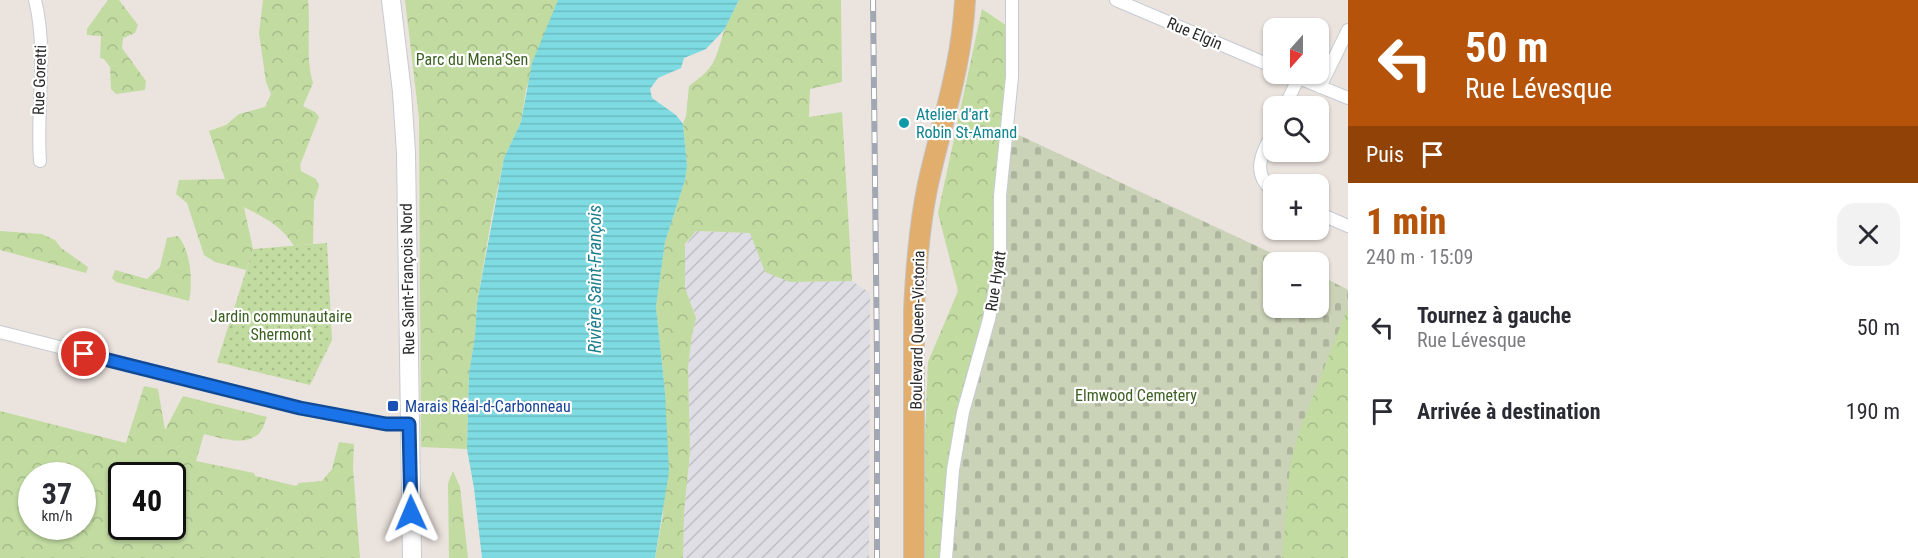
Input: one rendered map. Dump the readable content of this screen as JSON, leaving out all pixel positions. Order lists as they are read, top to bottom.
{
  "streets": {
    "main road": ["Boulevard Queen-Victoria"],
    "street": [
      "Rue Elgin",
      "Rue Goretti",
      "Rue Saint-François Nord",
      "Rue Hyatt"
    ]
  },
  "water": ["Rivière Saint-François"],
  "parks": ["Parc du Mena'Sen", "Jardin communautaire Shermont", "Elmwood Cemetery"],
  "places": {
    "other": ["Atelier d'art Robin St-Amand"],
    "transit": ["Marais Réal-d-Carbonneau"]
  },
  "north": "bottom",
  "page": {
    "turn": ["50 m", "Rue Lévesque"],
    "map_buttons": ["+", "−"],
    "then": "Puis",
    "heading": ["1 min", "240 m · 15:09"],
    "list": [
      {
        "name": "Tournez à gauche",
        "note": "Rue Lévesque",
        "value": "50 m"
      },
      {
        "name": "Arrivée à destination",
        "value": "190 m"
      }
    ],
    "speed": "37 km/h",
    "limit": "40"
  }
}
